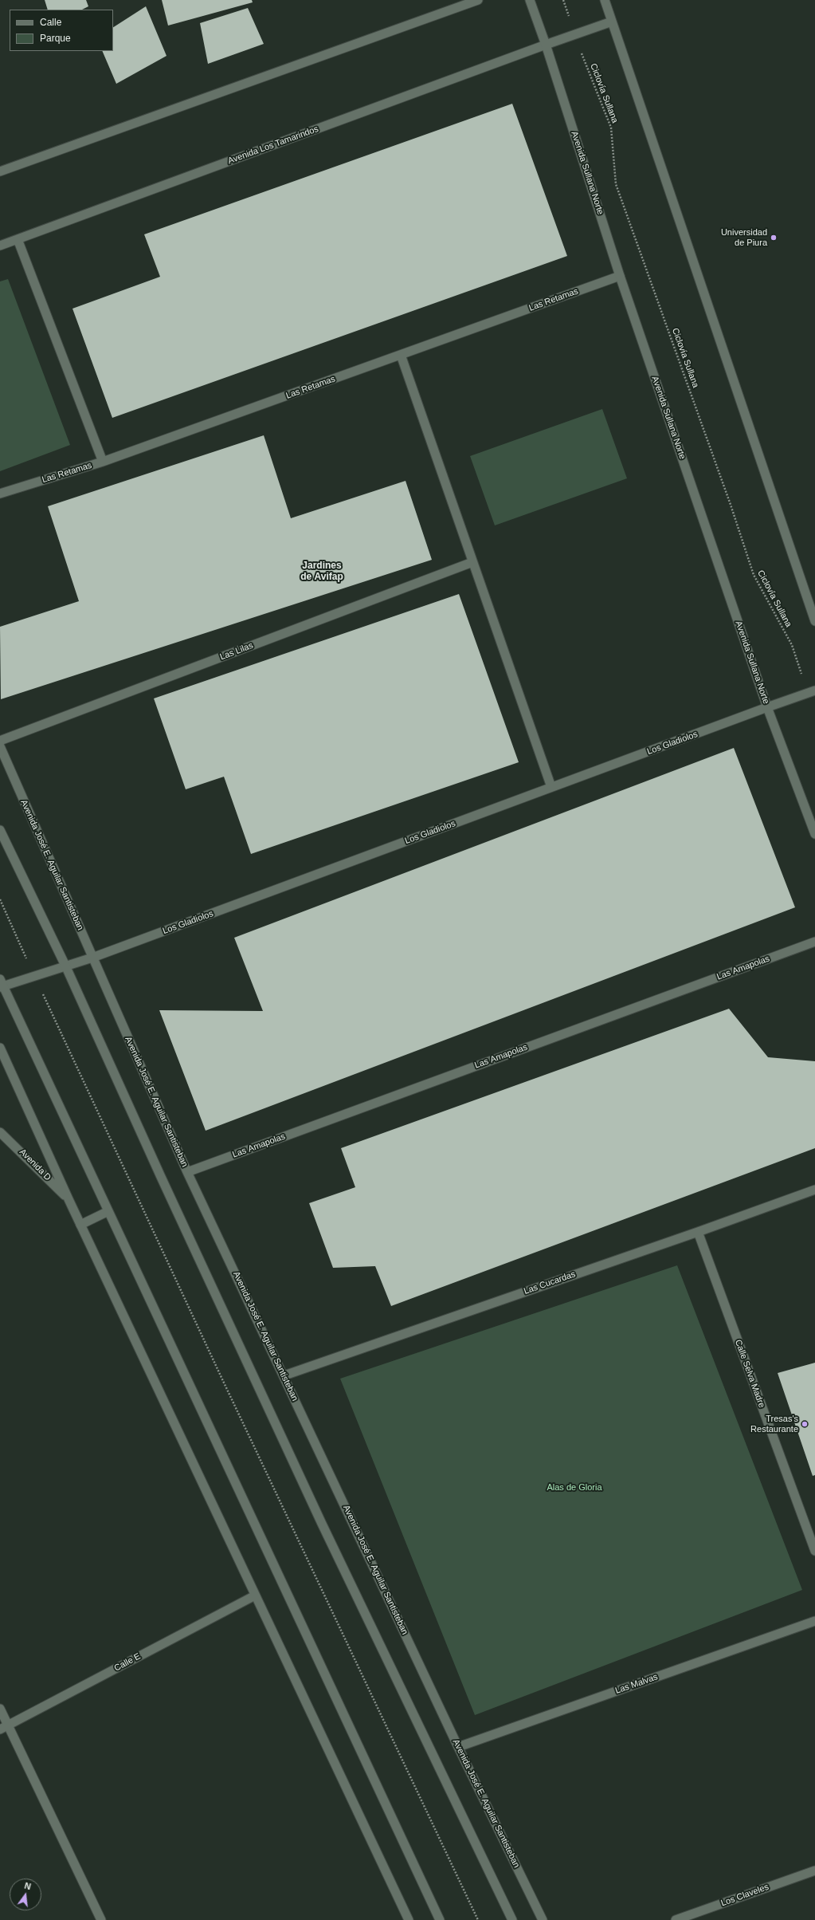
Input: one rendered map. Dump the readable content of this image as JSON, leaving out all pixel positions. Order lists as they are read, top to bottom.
{
  "streets": {
    "street": [
      "Avenida Los Tamarindos",
      "Avenida Sullana Norte",
      "Las Retamas",
      "Las Lilas",
      "Los Gladiolos",
      "Avenida José E. Aguilar Santisteban",
      "Las Amapolas",
      "Avenida D",
      "Las Cucardas",
      "Calle Selva Madre",
      "Calle E",
      "Las Malvas",
      "Los Claveles"
    ],
    "path": ["Ciclovía Sullana"]
  },
  "crossings": [
    ["Ciclovía Sullana", "Avenida Los Tamarindos"],
    ["Avenida Los Tamarindos", "Avenida Sullana Norte"],
    ["Avenida Sullana Norte", "Las Retamas"],
    ["Avenida Sullana Norte", "Los Gladiolos"],
    ["Los Gladiolos", "Avenida José E. Aguilar Santisteban"],
    ["Avenida José E. Aguilar Santisteban", "Las Amapolas"],
    ["Avenida José E. Aguilar Santisteban", "Las Cucardas"],
    ["Avenida José E. Aguilar Santisteban", "Las Malvas"],
    ["Las Cucardas", "Calle Selva Madre"]
  ],
  "districts": ["Jardines de Avifap"],
  "parks": ["Alas de Gloria"],
  "places": ["Universidad de Piura", "Tresas's Restaurante"],
  "legend": ["Calle", "Parque"],
  "north": "top"
}
